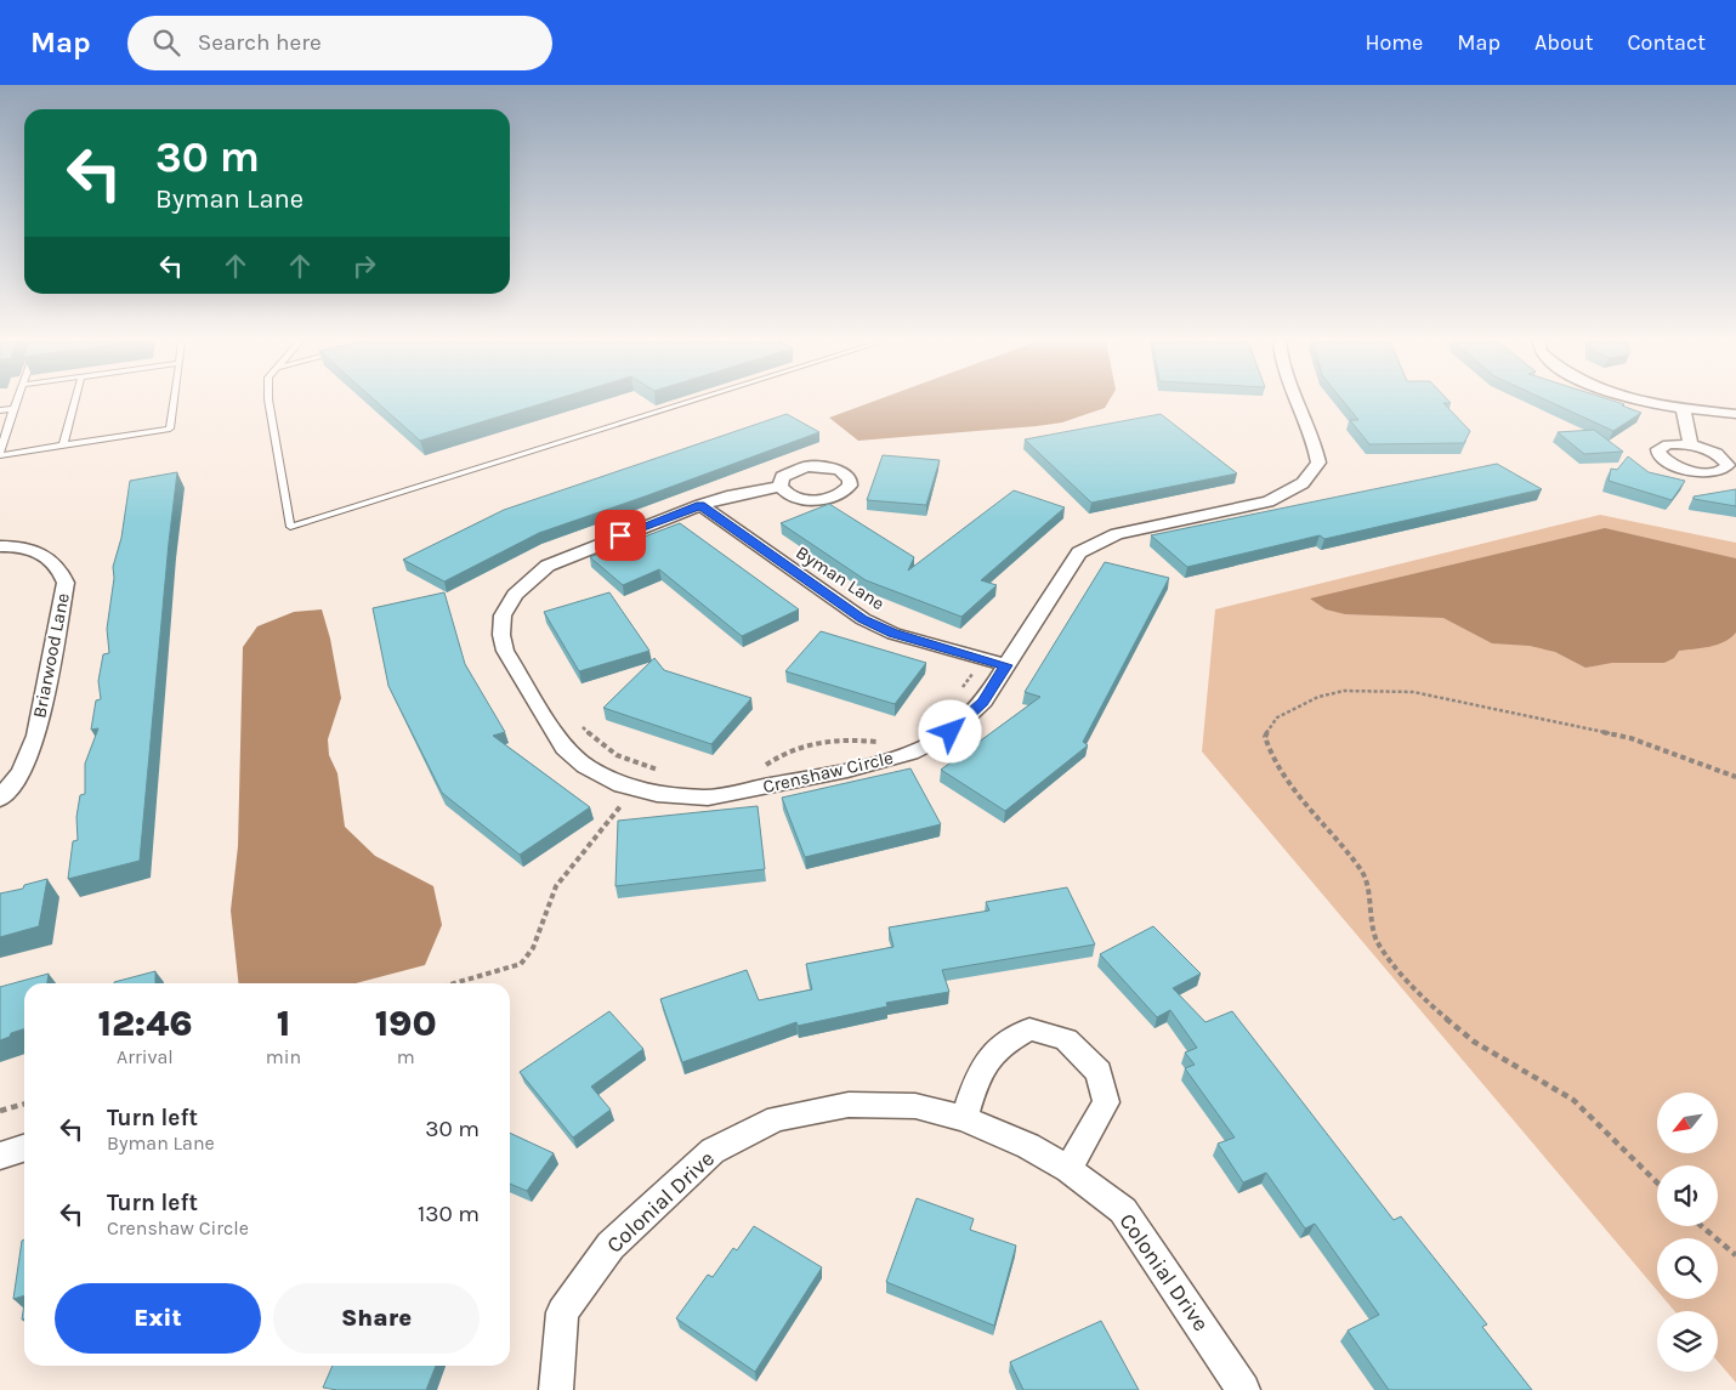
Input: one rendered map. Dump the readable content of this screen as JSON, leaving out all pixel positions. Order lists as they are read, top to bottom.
{
  "streets": {
    "street": [
      "Byman Lane",
      "Briarwood Lane",
      "Crenshaw Circle",
      "Colonial Drive"
    ]
  },
  "crossings": [
    ["Byman Lane", "Crenshaw Circle"]
  ],
  "north": "bottom left",
  "page": {
    "header": "Map",
    "search": "Search here",
    "nav": [
      "Home",
      "Map",
      "About",
      "Contact"
    ],
    "turn": ["30 m", "Byman Lane"],
    "eta": [
      "12:46",
      "Arrival",
      "1",
      "min",
      "190",
      "m"
    ],
    "list": [
      {
        "name": "Turn left",
        "note": "Byman Lane",
        "value": "30 m"
      },
      {
        "name": "Turn left",
        "note": "Crenshaw Circle",
        "value": "130 m"
      }
    ],
    "buttons": ["Exit", "Share"]
  }
}
